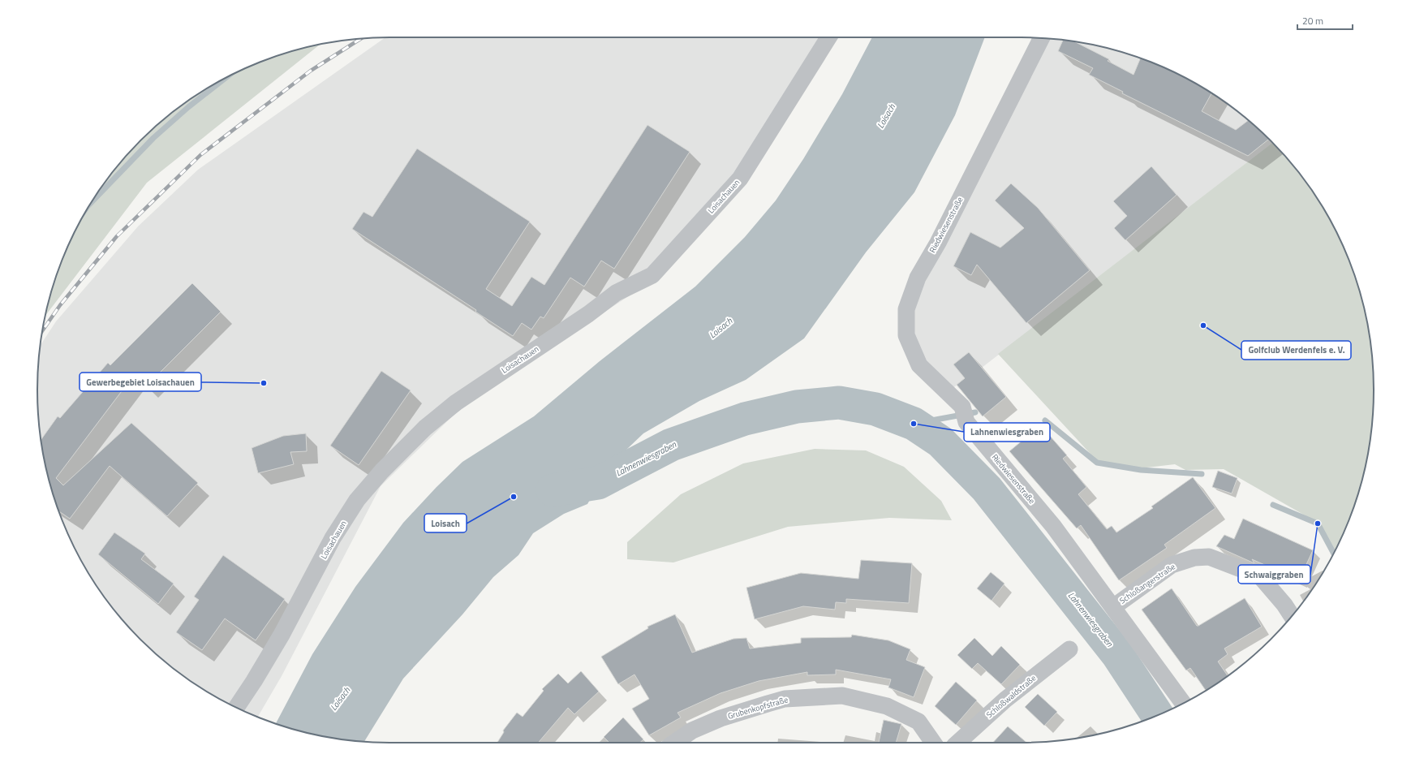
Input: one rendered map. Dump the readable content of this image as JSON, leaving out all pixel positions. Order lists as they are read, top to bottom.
{
  "streets": {
    "street": [
      "Loisachauen",
      "Riedwiesenstraße",
      "Schloßangerstraße",
      "Schloßwaldstraße",
      "Grubenkopfstraße"
    ]
  },
  "crossings": [
    ["Riedwiesenstraße", "Schloßangerstraße"]
  ],
  "water": ["Loisach", "Lahnenwiesgraben"],
  "places": [
    "Golfclub Werdenfels e. V.",
    "Gewerbegebiet Loisachauen",
    "Lahnenwiesgraben",
    "Loisach",
    "Schwaiggraben"
  ],
  "scale_bar": "20 m"
}
